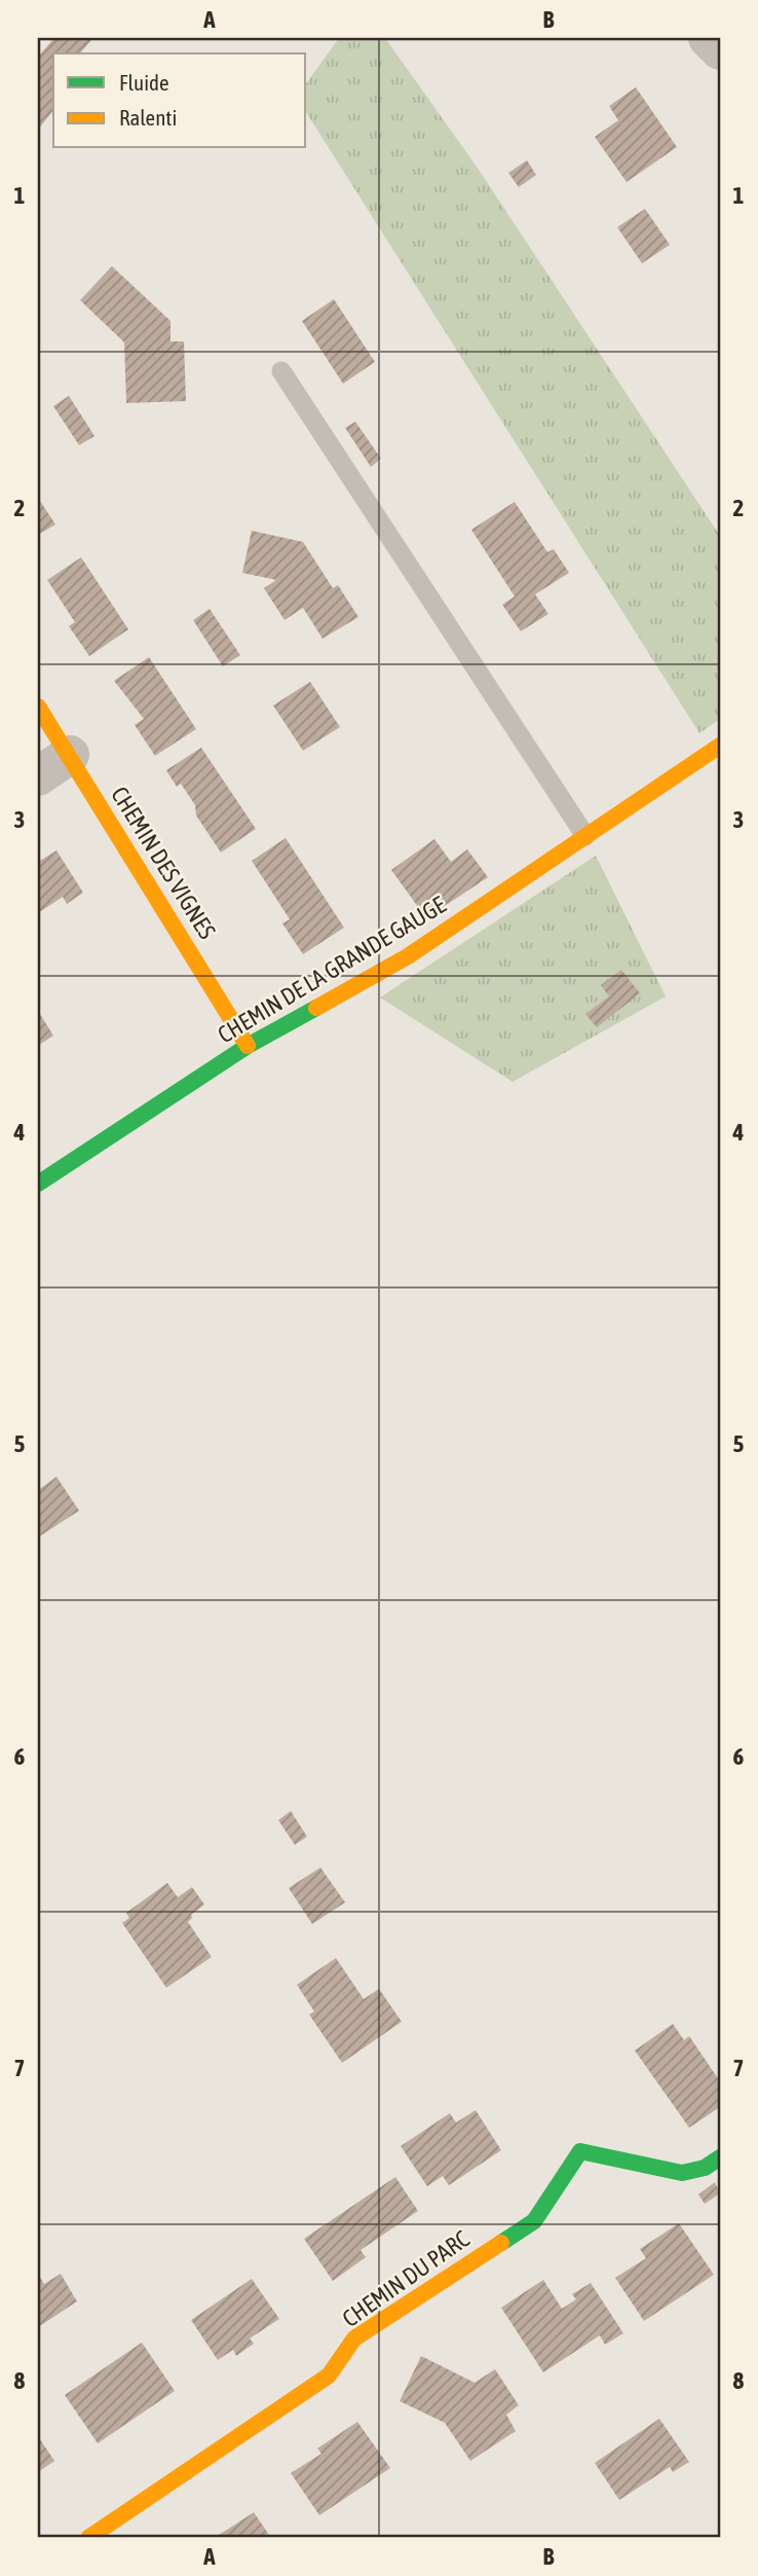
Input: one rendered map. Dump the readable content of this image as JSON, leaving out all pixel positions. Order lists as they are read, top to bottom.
{
  "streets": {
    "street": ["CHEMIN DES VIGNES", "CHEMIN DE LA GRANDE GAUGE", "CHEMIN DU PARC"]
  },
  "crossings": [
    ["CHEMIN DES VIGNES", "CHEMIN DE LA GRANDE GAUGE"]
  ],
  "legend": ["Fluide", "Ralenti"],
  "grid": {
    "columns": ["A", "B"],
    "rows": [
      "1",
      "2",
      "3",
      "4",
      "5",
      "6",
      "7",
      "8"
    ]
  }
}
